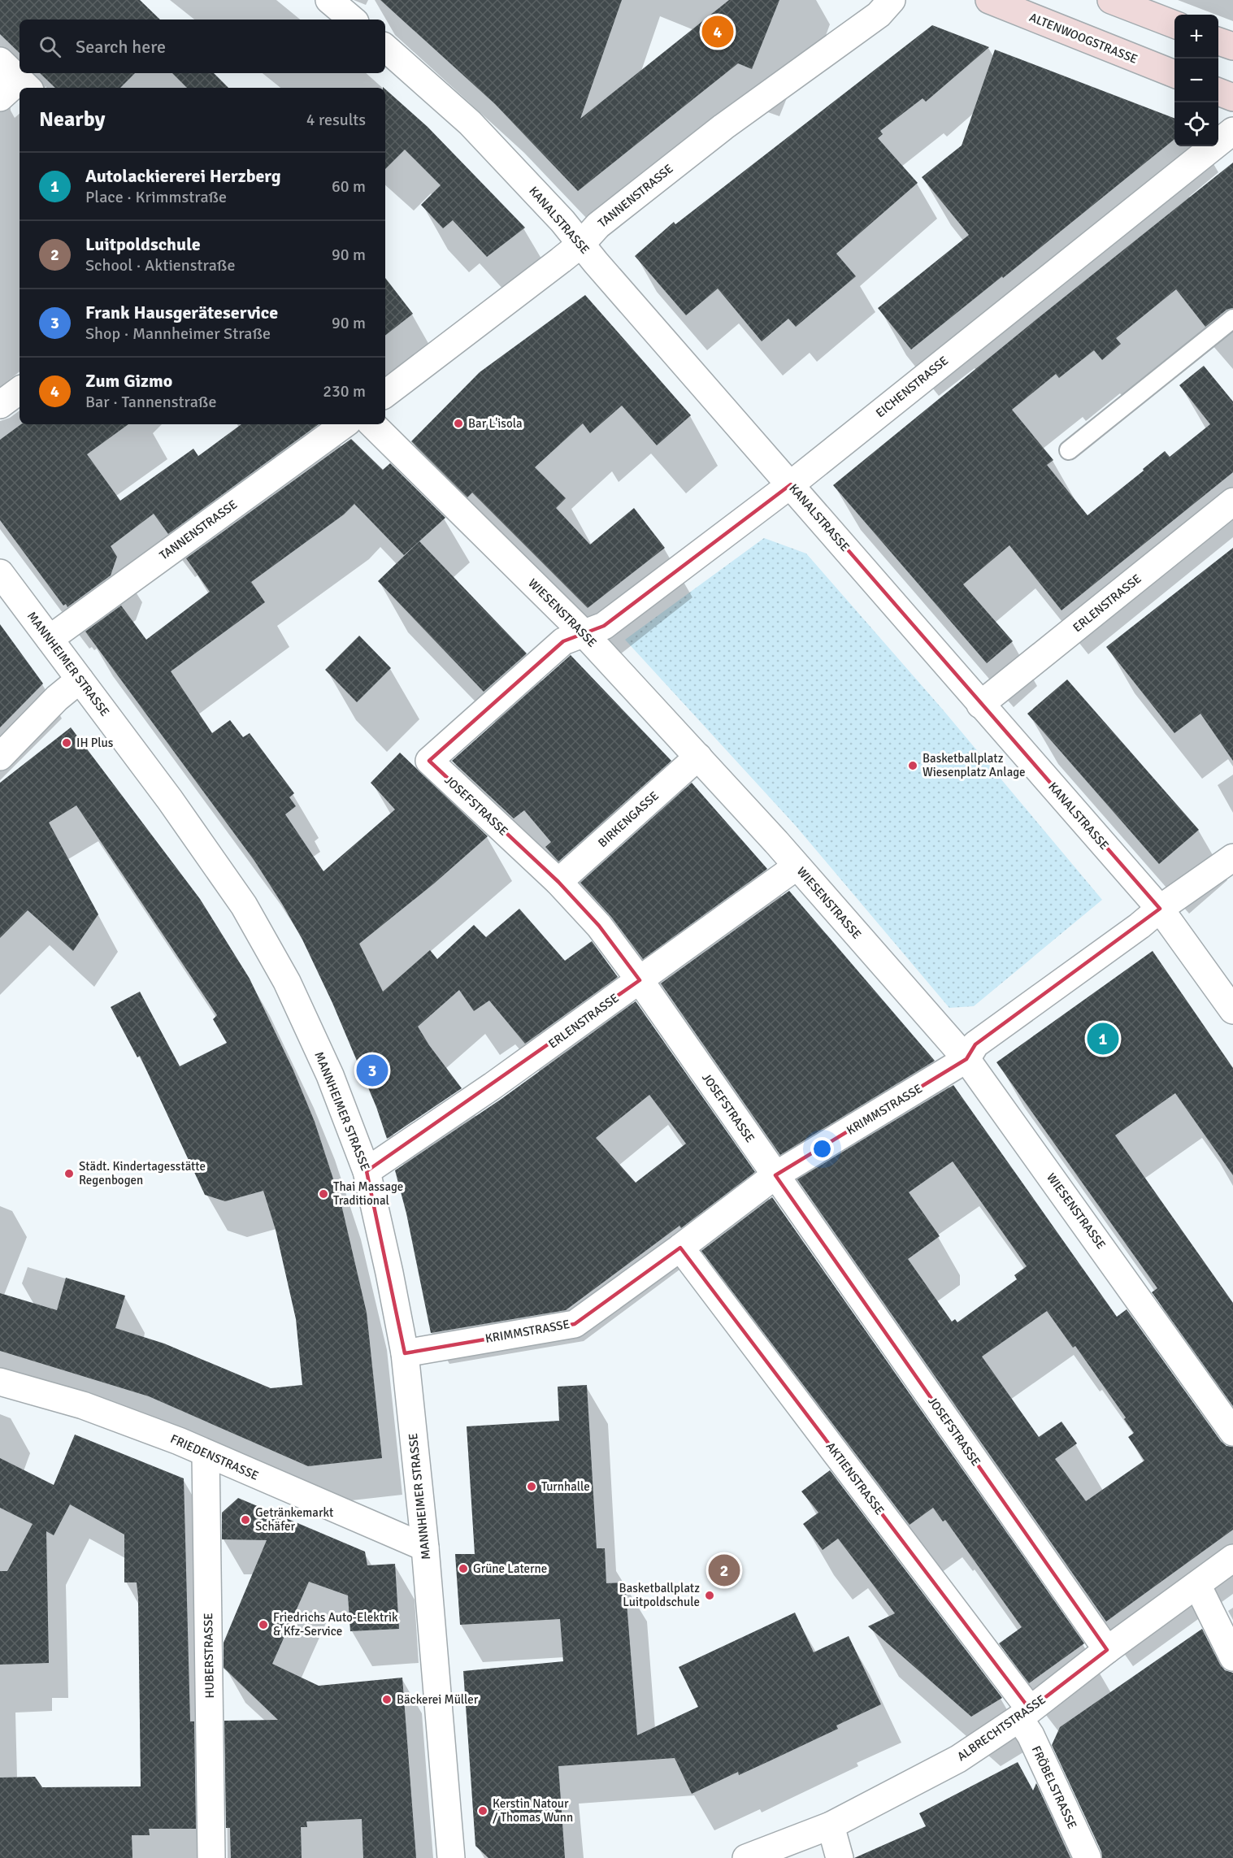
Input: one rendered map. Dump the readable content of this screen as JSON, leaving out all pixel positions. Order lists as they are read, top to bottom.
{
  "streets": {
    "main road": ["ALTENWOOGSTRASSE"],
    "street": [
      "TANNENSTRASSE",
      "KANALSTRASSE",
      "EICHENSTRASSE",
      "ERLENSTRASSE",
      "WIESENSTRASSE",
      "MANNHEIMER STRASSE",
      "JOSEFSTRASSE",
      "BIRKENGASSE",
      "KRIMMSTRASSE",
      "FRIEDENSTRASSE",
      "AKTIENSTRASSE",
      "HUBERSTRASSE",
      "ALBRECHTSTRASSE",
      "FRÖBELSTRASSE"
    ]
  },
  "crossings": [
    ["TANNENSTRASSE", "KANALSTRASSE"],
    ["TANNENSTRASSE", "MANNHEIMER STRASSE"],
    ["KANALSTRASSE", "EICHENSTRASSE"],
    ["KANALSTRASSE", "ERLENSTRASSE"],
    ["KANALSTRASSE", "KRIMMSTRASSE"],
    ["EICHENSTRASSE", "WIESENSTRASSE"],
    ["EICHENSTRASSE", "JOSEFSTRASSE"],
    ["ERLENSTRASSE", "WIESENSTRASSE"],
    ["ERLENSTRASSE", "MANNHEIMER STRASSE"],
    ["ERLENSTRASSE", "JOSEFSTRASSE"],
    ["WIESENSTRASSE", "JOSEFSTRASSE"],
    ["WIESENSTRASSE", "BIRKENGASSE"],
    ["WIESENSTRASSE", "KRIMMSTRASSE"],
    ["MANNHEIMER STRASSE", "KRIMMSTRASSE"],
    ["MANNHEIMER STRASSE", "FRIEDENSTRASSE"],
    ["JOSEFSTRASSE", "BIRKENGASSE"],
    ["JOSEFSTRASSE", "KRIMMSTRASSE"],
    ["JOSEFSTRASSE", "ALBRECHTSTRASSE"],
    ["KRIMMSTRASSE", "AKTIENSTRASSE"],
    ["FRIEDENSTRASSE", "HUBERSTRASSE"],
    ["AKTIENSTRASSE", "ALBRECHTSTRASSE"],
    ["AKTIENSTRASSE", "FRÖBELSTRASSE"],
    ["ALBRECHTSTRASSE", "FRÖBELSTRASSE"]
  ],
  "places": [
    "Bar L'isola",
    "IH Plus",
    "Basketballplatz Wiesenplatz Anlage",
    "Städt. Kindertagesstätte Regenbogen",
    "Thai Massage Traditional",
    "Turnhalle",
    "Getränkemarkt Schäfer",
    "Grüne Laterne",
    "Basketballplatz Luitpoldschule",
    "Friedrichs Auto-Elektrik & Kfz-Service",
    "Bäckerei Müller",
    "Kerstin Natour / Thomas Wunn"
  ],
  "page": {
    "pins": [
      "4",
      "1",
      "3",
      "2"
    ],
    "map_buttons": ["+", "−"],
    "search": "Search here",
    "heading": ["Nearby", "4 results"],
    "list": [
      {
        "mark": "1",
        "name": "Autolackiererei Herzberg",
        "note": "Place · Krimmstraße",
        "value": "60 m"
      },
      {
        "mark": "2",
        "name": "Luitpoldschule",
        "note": "School · Aktienstraße",
        "value": "90 m"
      },
      {
        "mark": "3",
        "name": "Frank Hausgeräteservice",
        "note": "Shop · Mannheimer Straße",
        "value": "90 m"
      },
      {
        "mark": "4",
        "name": "Zum Gizmo",
        "note": "Bar · Tannenstraße",
        "value": "230 m"
      }
    ]
  }
}
